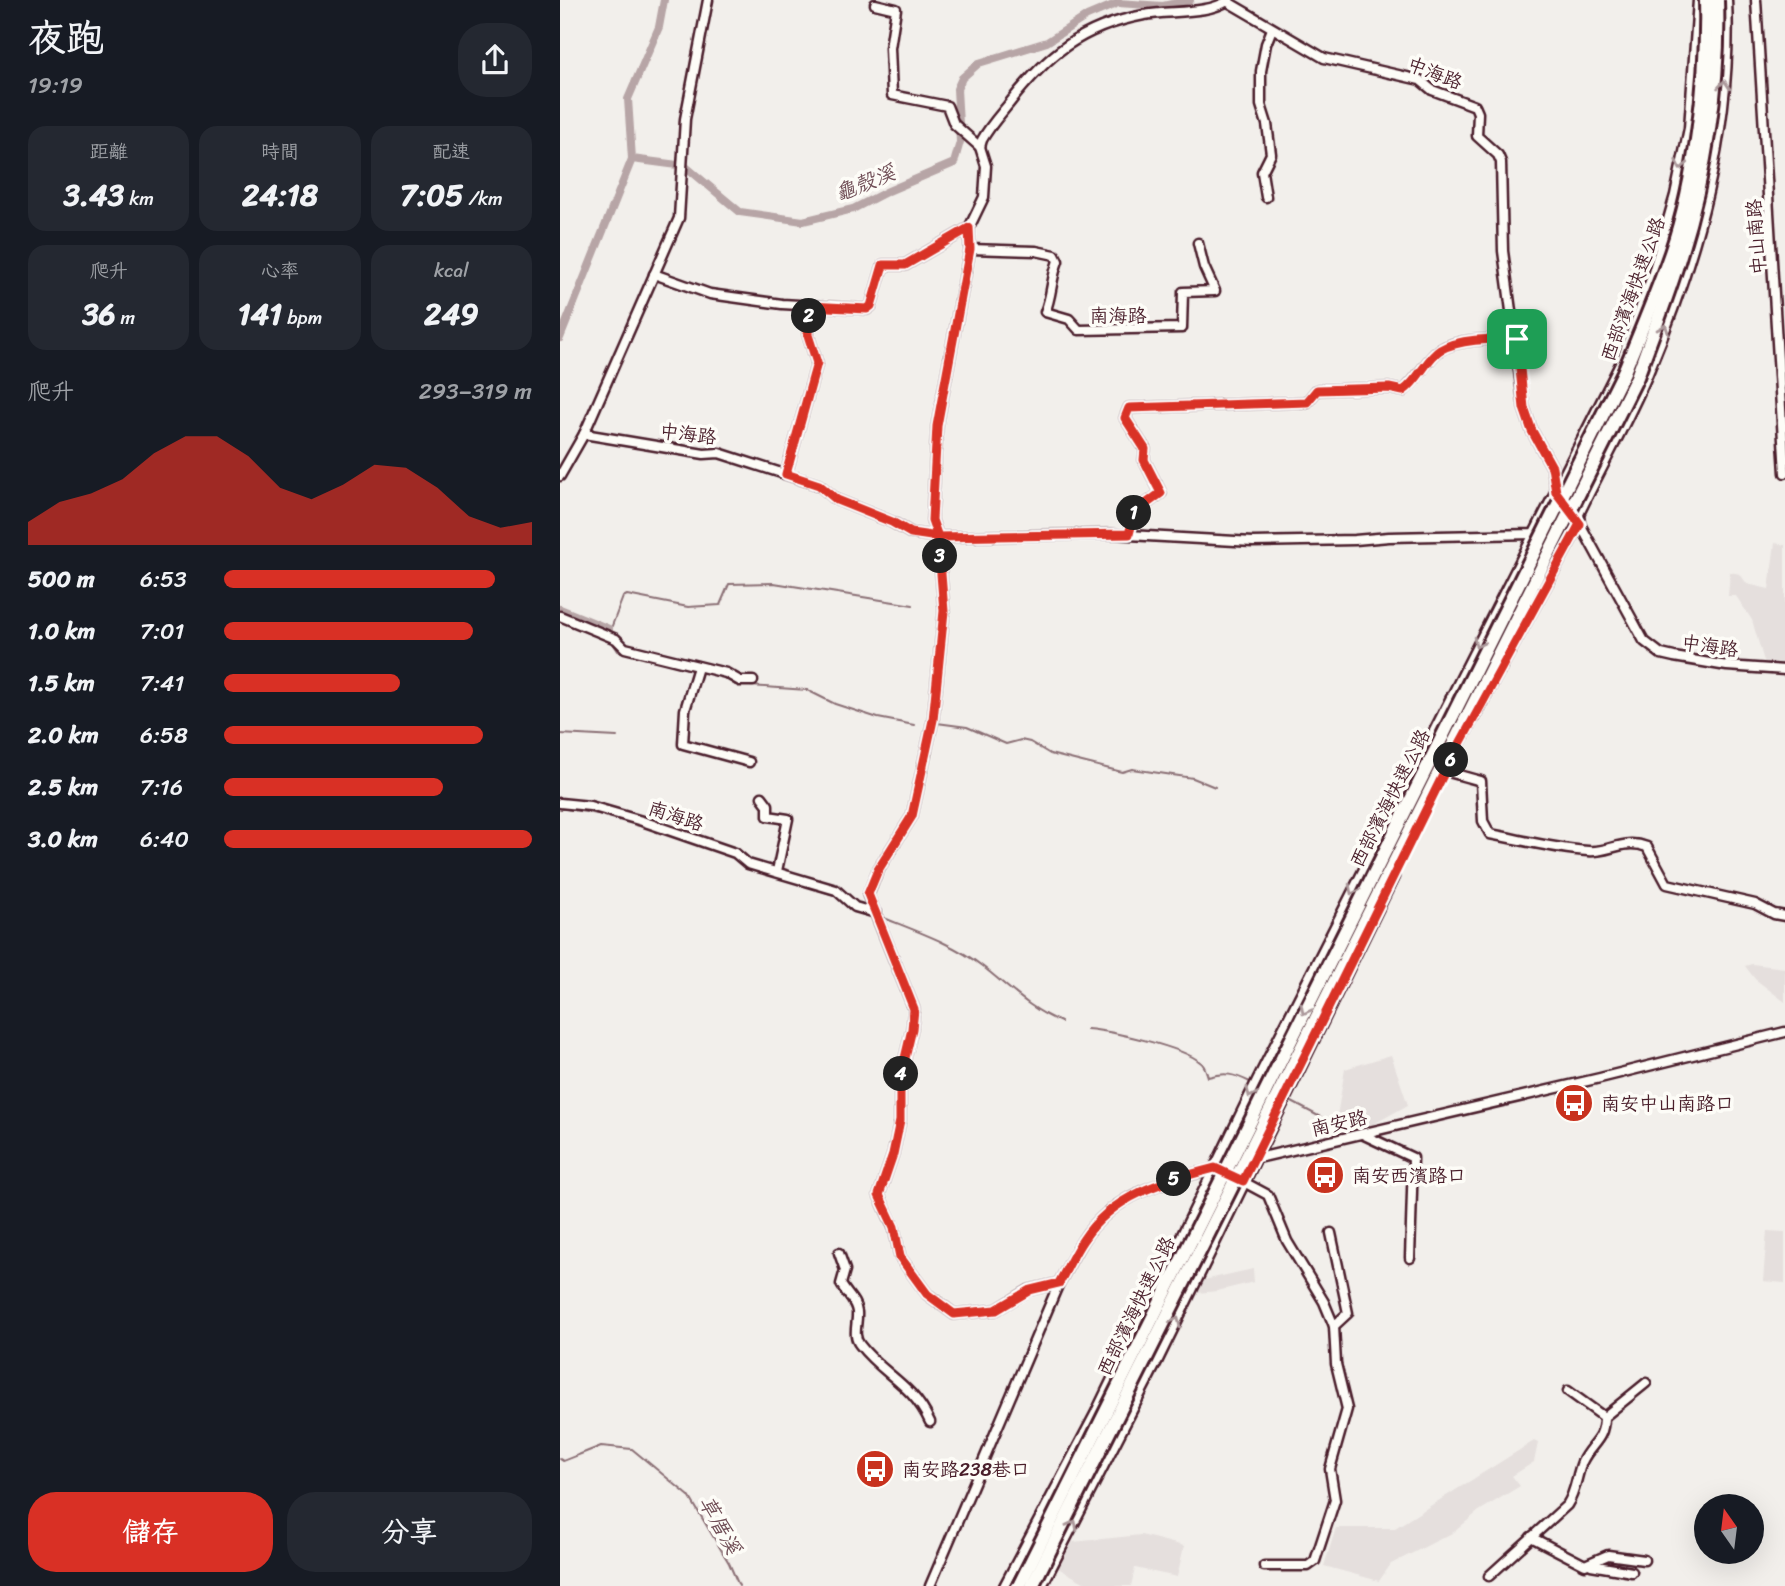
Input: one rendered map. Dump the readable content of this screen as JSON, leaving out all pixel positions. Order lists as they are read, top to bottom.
{
  "streets": {
    "highway": ["西部濱海快速公路"],
    "street": [
      "中海路",
      "中山南路",
      "南海路",
      "南安路"
    ]
  },
  "water": ["龜殼溪", "草厝溪"],
  "places": {
    "bus stop": ["南安中山南路口", "南安西濱路口", "南安路238巷口"]
  },
  "north": "top",
  "page": {
    "heading": ["夜跑", "19:19"],
    "stats": [
      ["距離", "3.43 km"],
      ["時間", "24:18"],
      ["配速", "7:05 /km"],
      ["爬升", "36 m"],
      ["心率", "141 bpm"],
      ["kcal", "249"]
    ],
    "pins": [
      "2",
      "1",
      "3",
      "6",
      "4",
      "5"
    ],
    "chart": ["爬升", "293–319 m"],
    "list": [
      {
        "name": "500 m",
        "note": "6:53"
      },
      {
        "name": "1.0 km",
        "note": "7:01"
      },
      {
        "name": "1.5 km",
        "note": "7:41"
      },
      {
        "name": "2.0 km",
        "note": "6:58"
      },
      {
        "name": "2.5 km",
        "note": "7:16"
      },
      {
        "name": "3.0 km",
        "note": "6:40"
      }
    ],
    "buttons": ["儲存", "分享"]
  }
}
